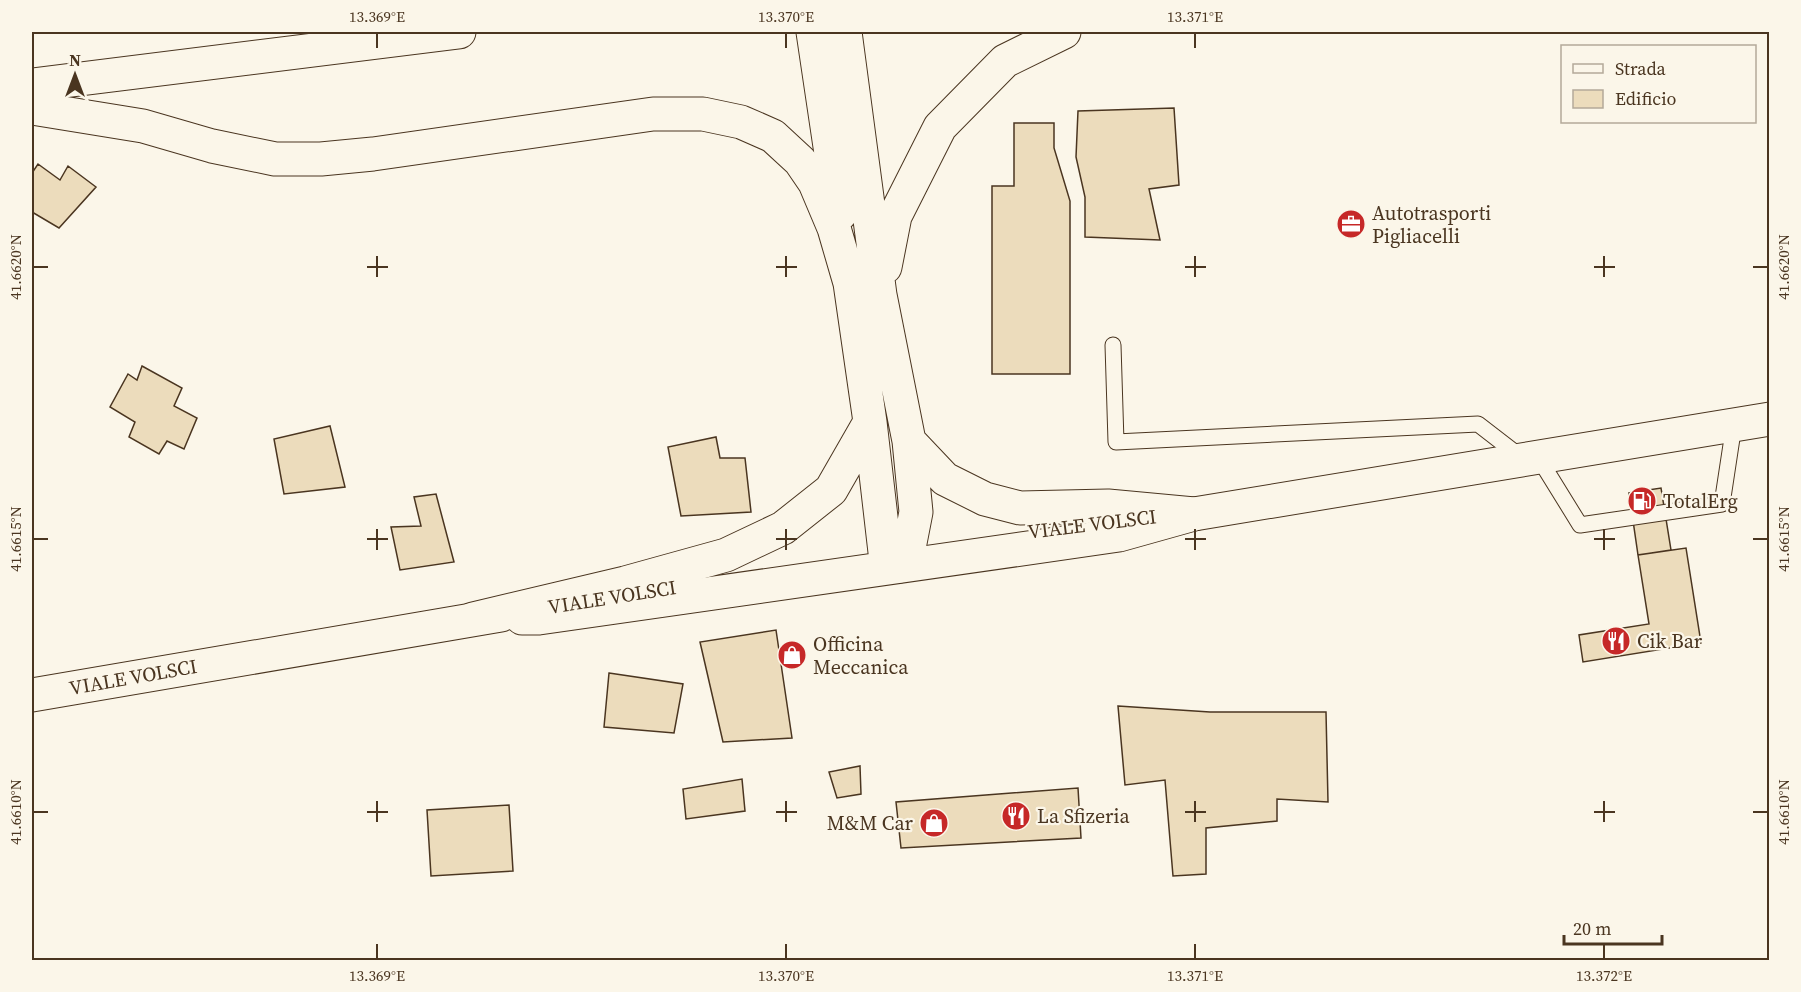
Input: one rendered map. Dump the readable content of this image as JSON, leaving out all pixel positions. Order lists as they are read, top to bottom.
{
  "streets": {
    "main road": ["VIALE VOLSCI"]
  },
  "places": {
    "office": ["Autotrasporti Pigliacelli"],
    "fuel station": ["TotalErg"],
    "restaurant": ["Cik Bar", "La Sfizeria"],
    "shop": ["Officina Meccanica", "M&M Car"]
  },
  "legend": ["Strada", "Edificio"],
  "scale_bar": "20 m",
  "north": "top",
  "coordinates": [
    "13.369°E",
    "13.370°E",
    "13.371°E",
    "41.6620°N",
    "41.6615°N",
    "41.6610°N",
    "13.372°E"
  ]
}
